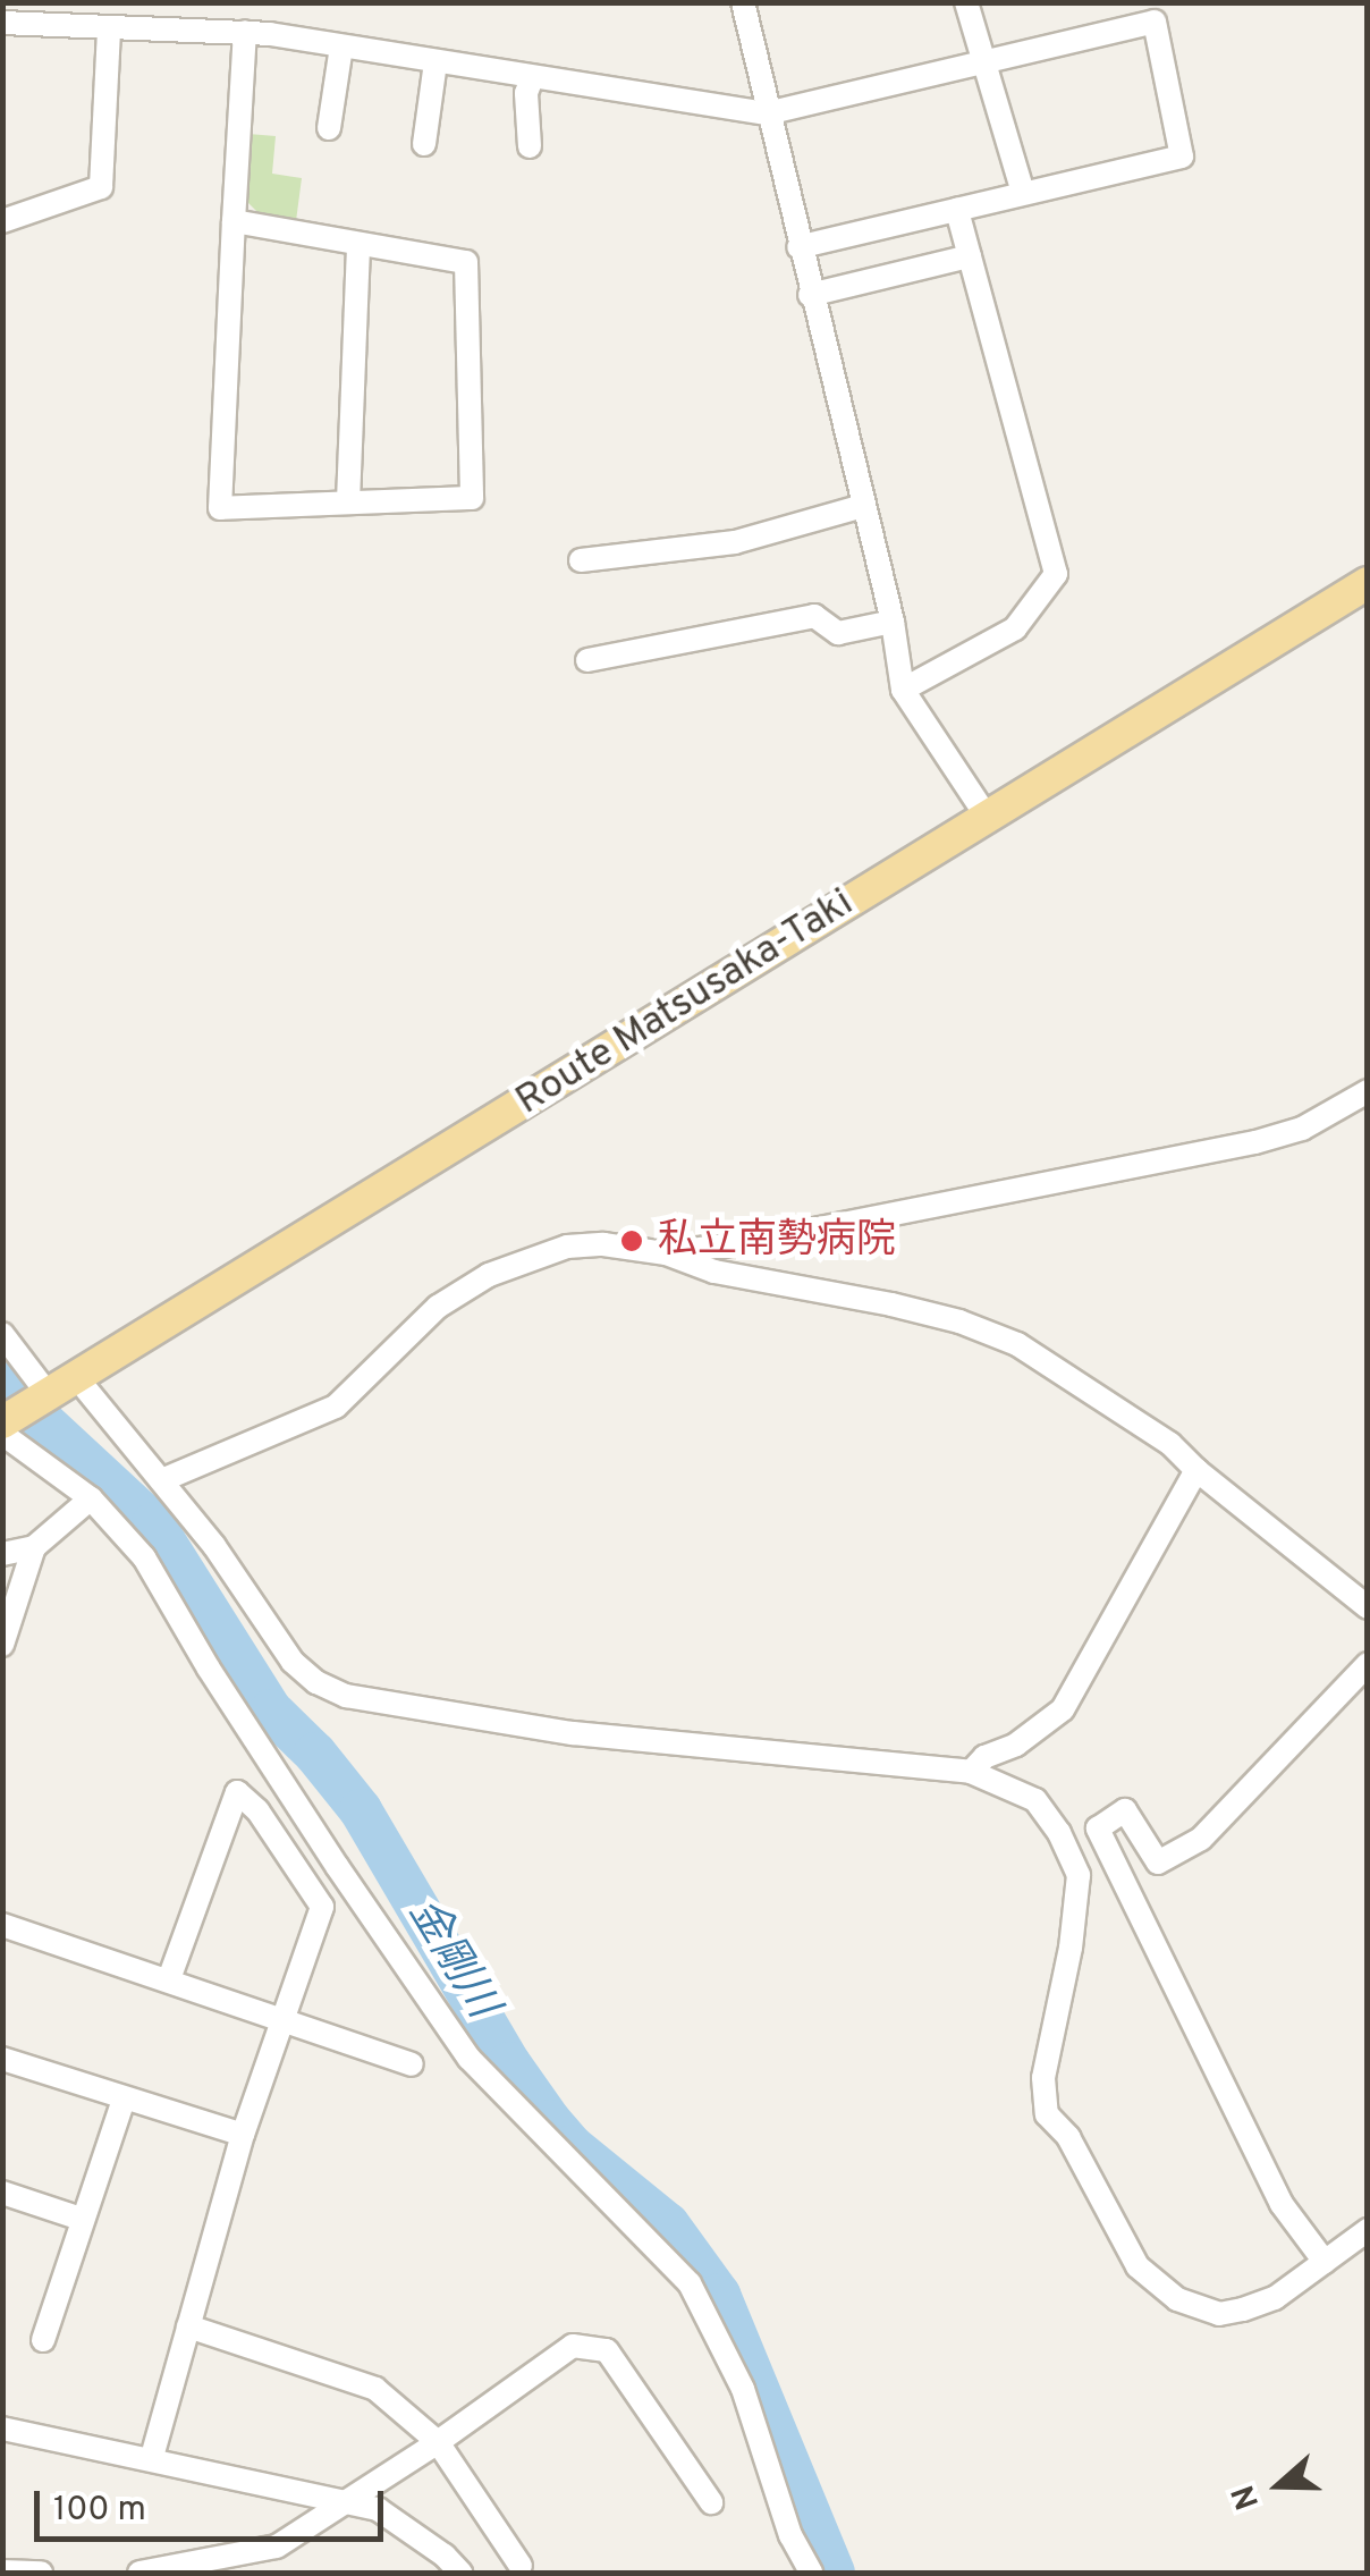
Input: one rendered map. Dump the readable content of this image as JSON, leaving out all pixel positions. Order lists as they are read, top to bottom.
{
  "streets": {
    "main road": ["Route Matsusaka-Taki"]
  },
  "water": ["金剛川"],
  "places": ["私立南勢病院"],
  "scale_bar": "100 m",
  "north": "left"
}
